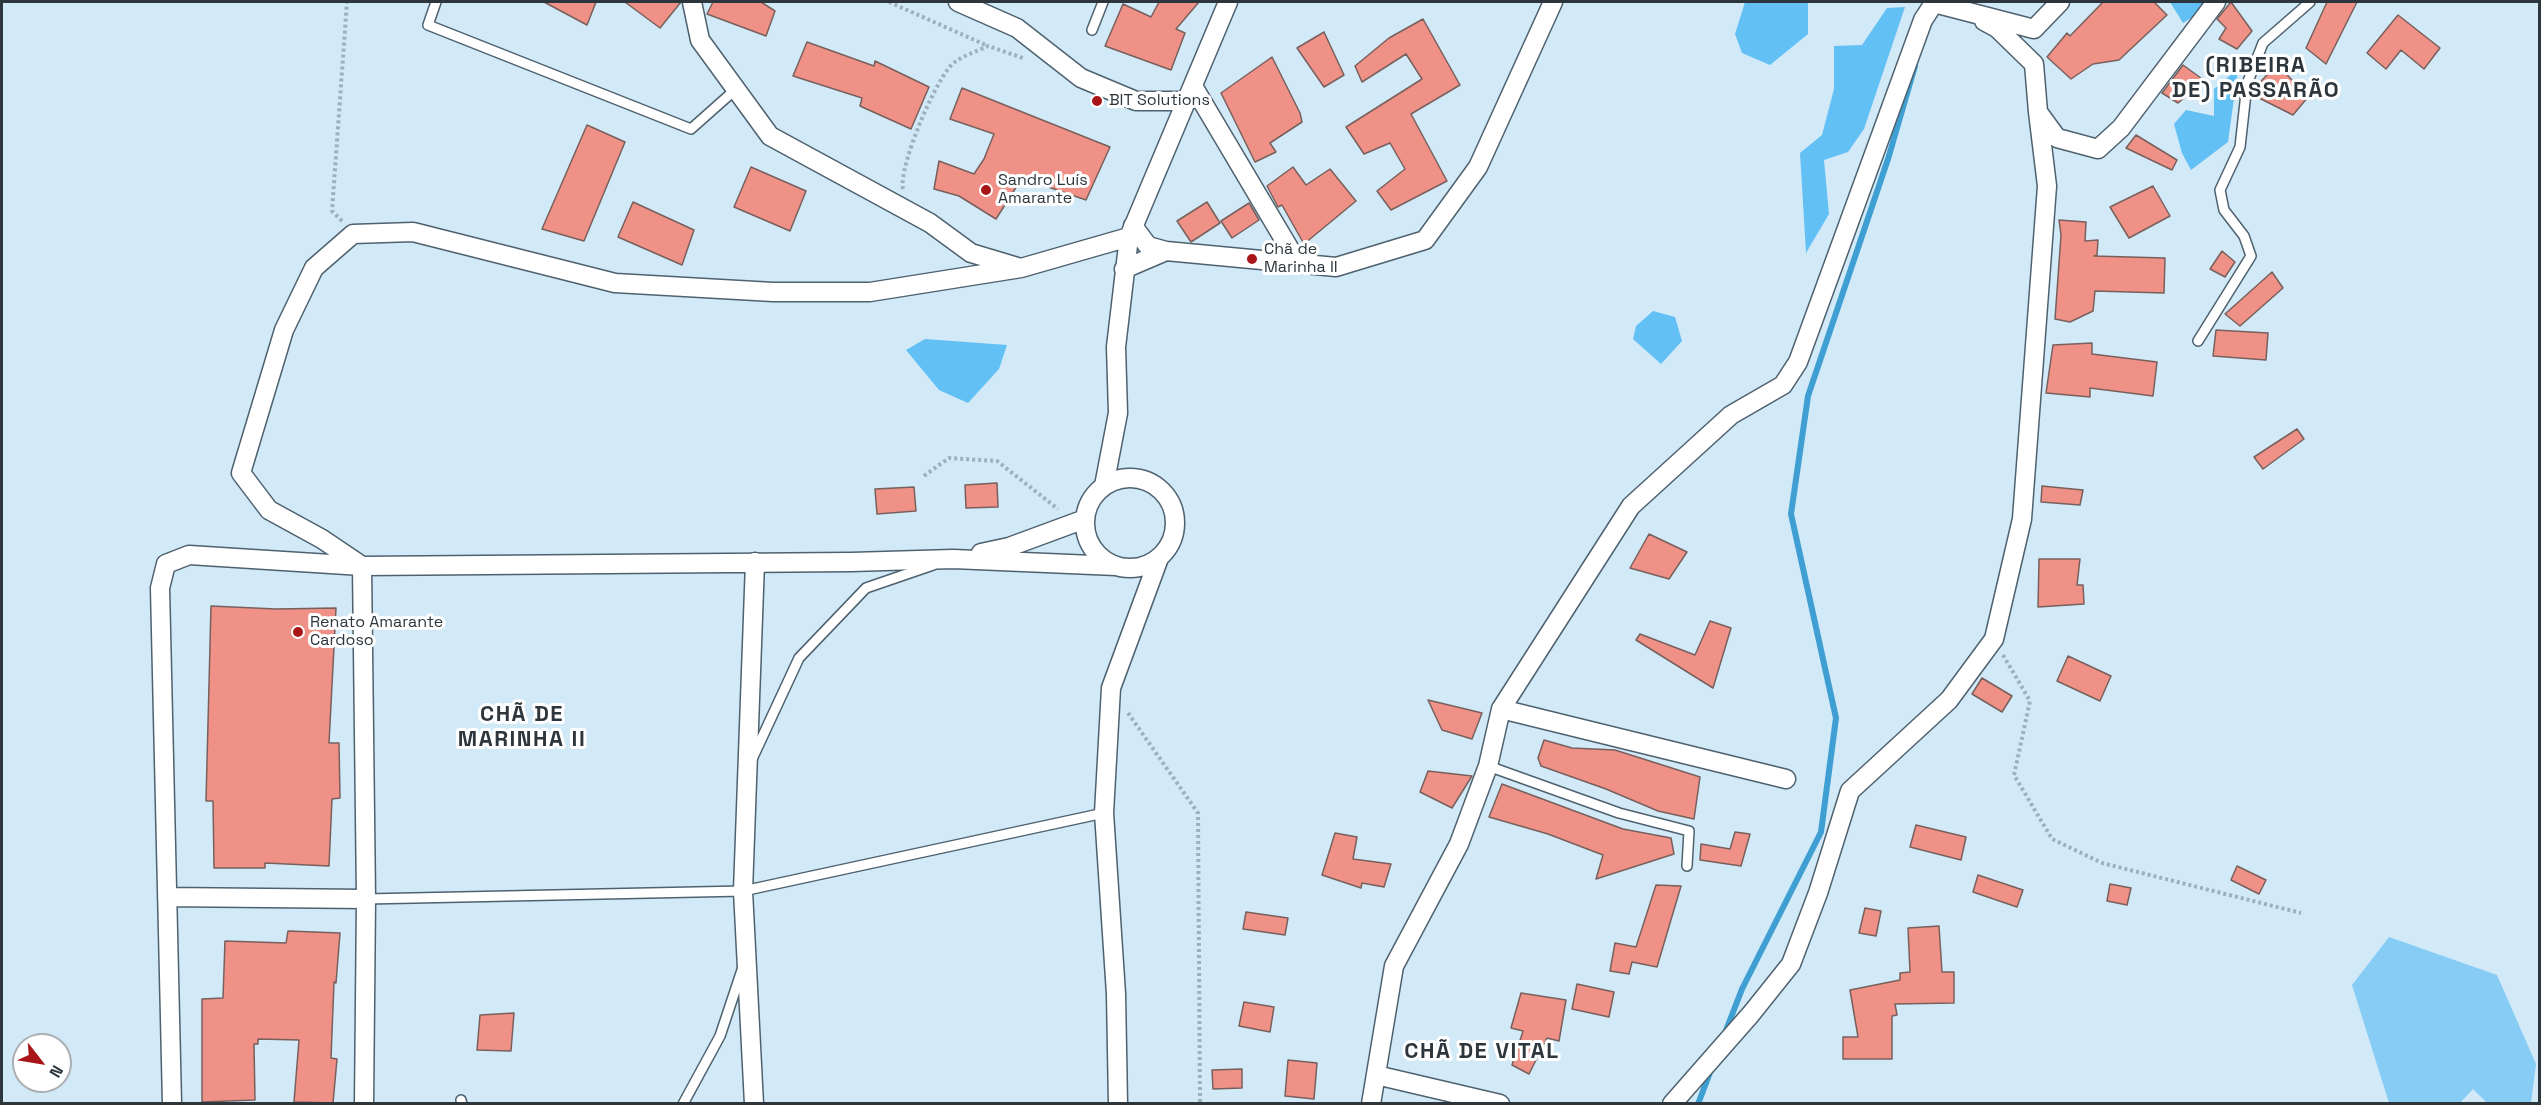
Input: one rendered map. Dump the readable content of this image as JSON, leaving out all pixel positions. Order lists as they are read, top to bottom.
{
  "districts": ["(RIBEIRA DE) PASSARÃO", "CHÃ DE MARINHA II", "CHÃ DE VITAL"],
  "places": [
    "BIT Solutions",
    "Sandro Luís Amarante",
    "Chã de Marinha II",
    "Renato Amarante Cardoso"
  ],
  "north": "bottom right"
}
